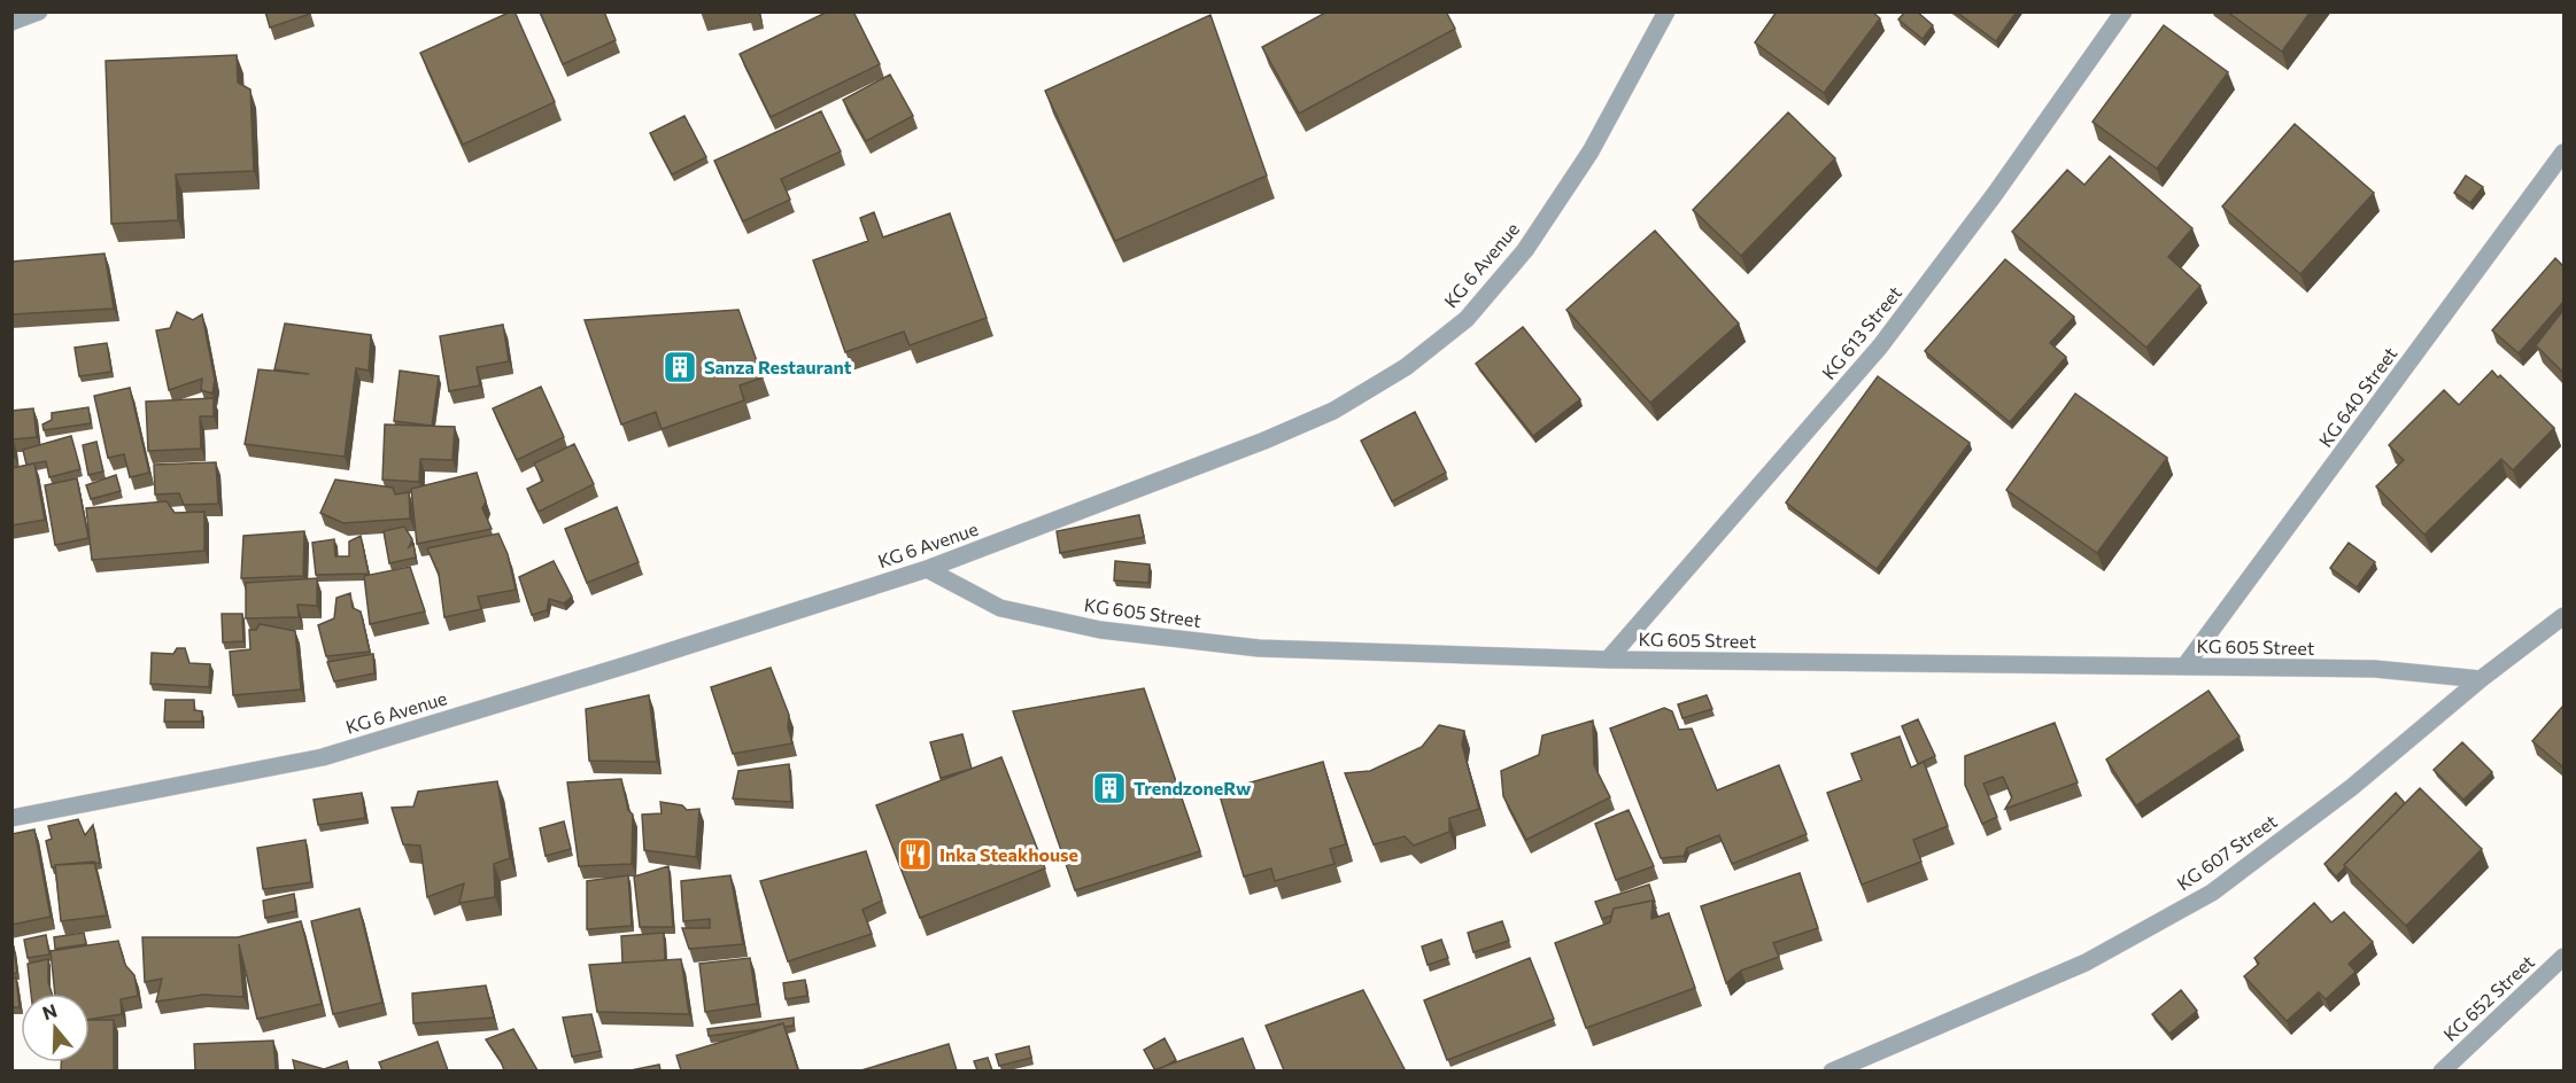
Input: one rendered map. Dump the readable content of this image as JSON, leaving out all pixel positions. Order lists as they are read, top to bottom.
{
  "streets": {
    "street": [
      "KG 6 Avenue",
      "KG 613 Street",
      "KG 640 Street",
      "KG 605 Street",
      "KG 607 Street",
      "KG 652 Street"
    ]
  },
  "crossings": [
    ["KG 6 Avenue", "KG 605 Street"],
    ["KG 613 Street", "KG 605 Street"],
    ["KG 640 Street", "KG 605 Street"],
    ["KG 605 Street", "KG 607 Street"]
  ],
  "places": {
    "building": ["Sanza Restaurant", "TrendzoneRw"],
    "restaurant": ["Inka Steakhouse"]
  },
  "north": "top"
}
